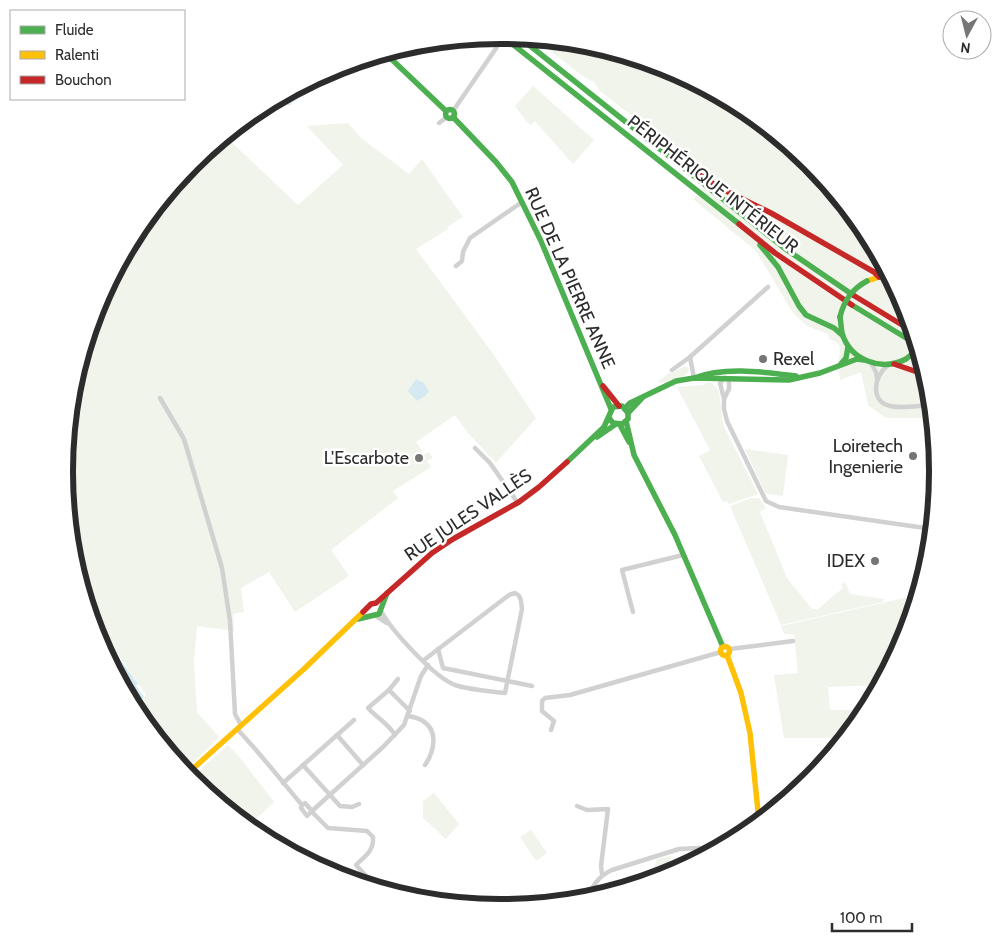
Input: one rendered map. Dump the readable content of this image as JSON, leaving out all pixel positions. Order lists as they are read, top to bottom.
{
  "streets": {
    "main road": ["PÉRIPHÉRIQUE INTÉRIEUR", "RUE DE LA PIERRE ANNE", "RUE JULES VALLÈS"]
  },
  "places": [
    "Rexel",
    "Loiretech Ingenierie",
    "L'Escarbote",
    "IDEX"
  ],
  "legend": ["Fluide", "Ralenti", "Bouchon"],
  "scale_bar": "100 m",
  "north": "bottom"
}
